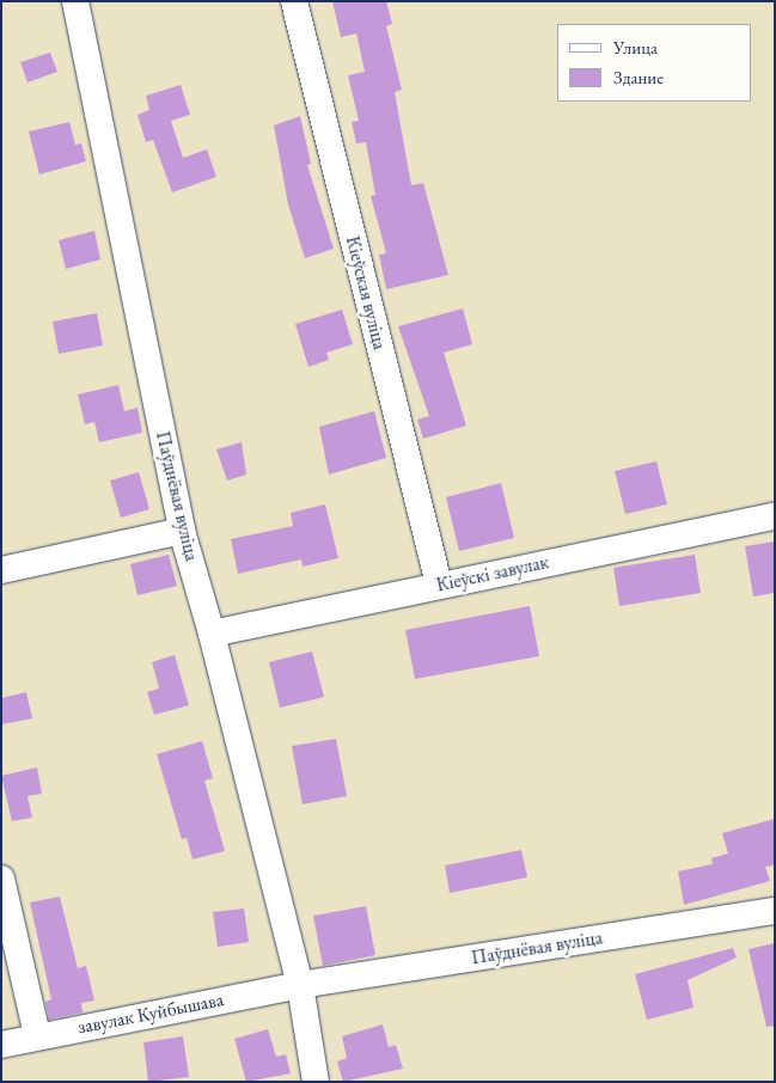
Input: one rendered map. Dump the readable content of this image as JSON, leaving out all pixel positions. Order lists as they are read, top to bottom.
{
  "streets": {
    "street": [
      "Кіеўская вуліца",
      "Паўднёвая вуліца",
      "Кіеўскі завулак",
      "завулак Куйбышава"
    ]
  },
  "crossings": [
    ["Кіеўская вуліца", "Кіеўскі завулак"],
    ["Паўднёвая вуліца", "Кіеўскі завулак"],
    ["Паўднёвая вуліца", "завулак Куйбышава"]
  ],
  "legend": ["Улица", "Здание"]
}
